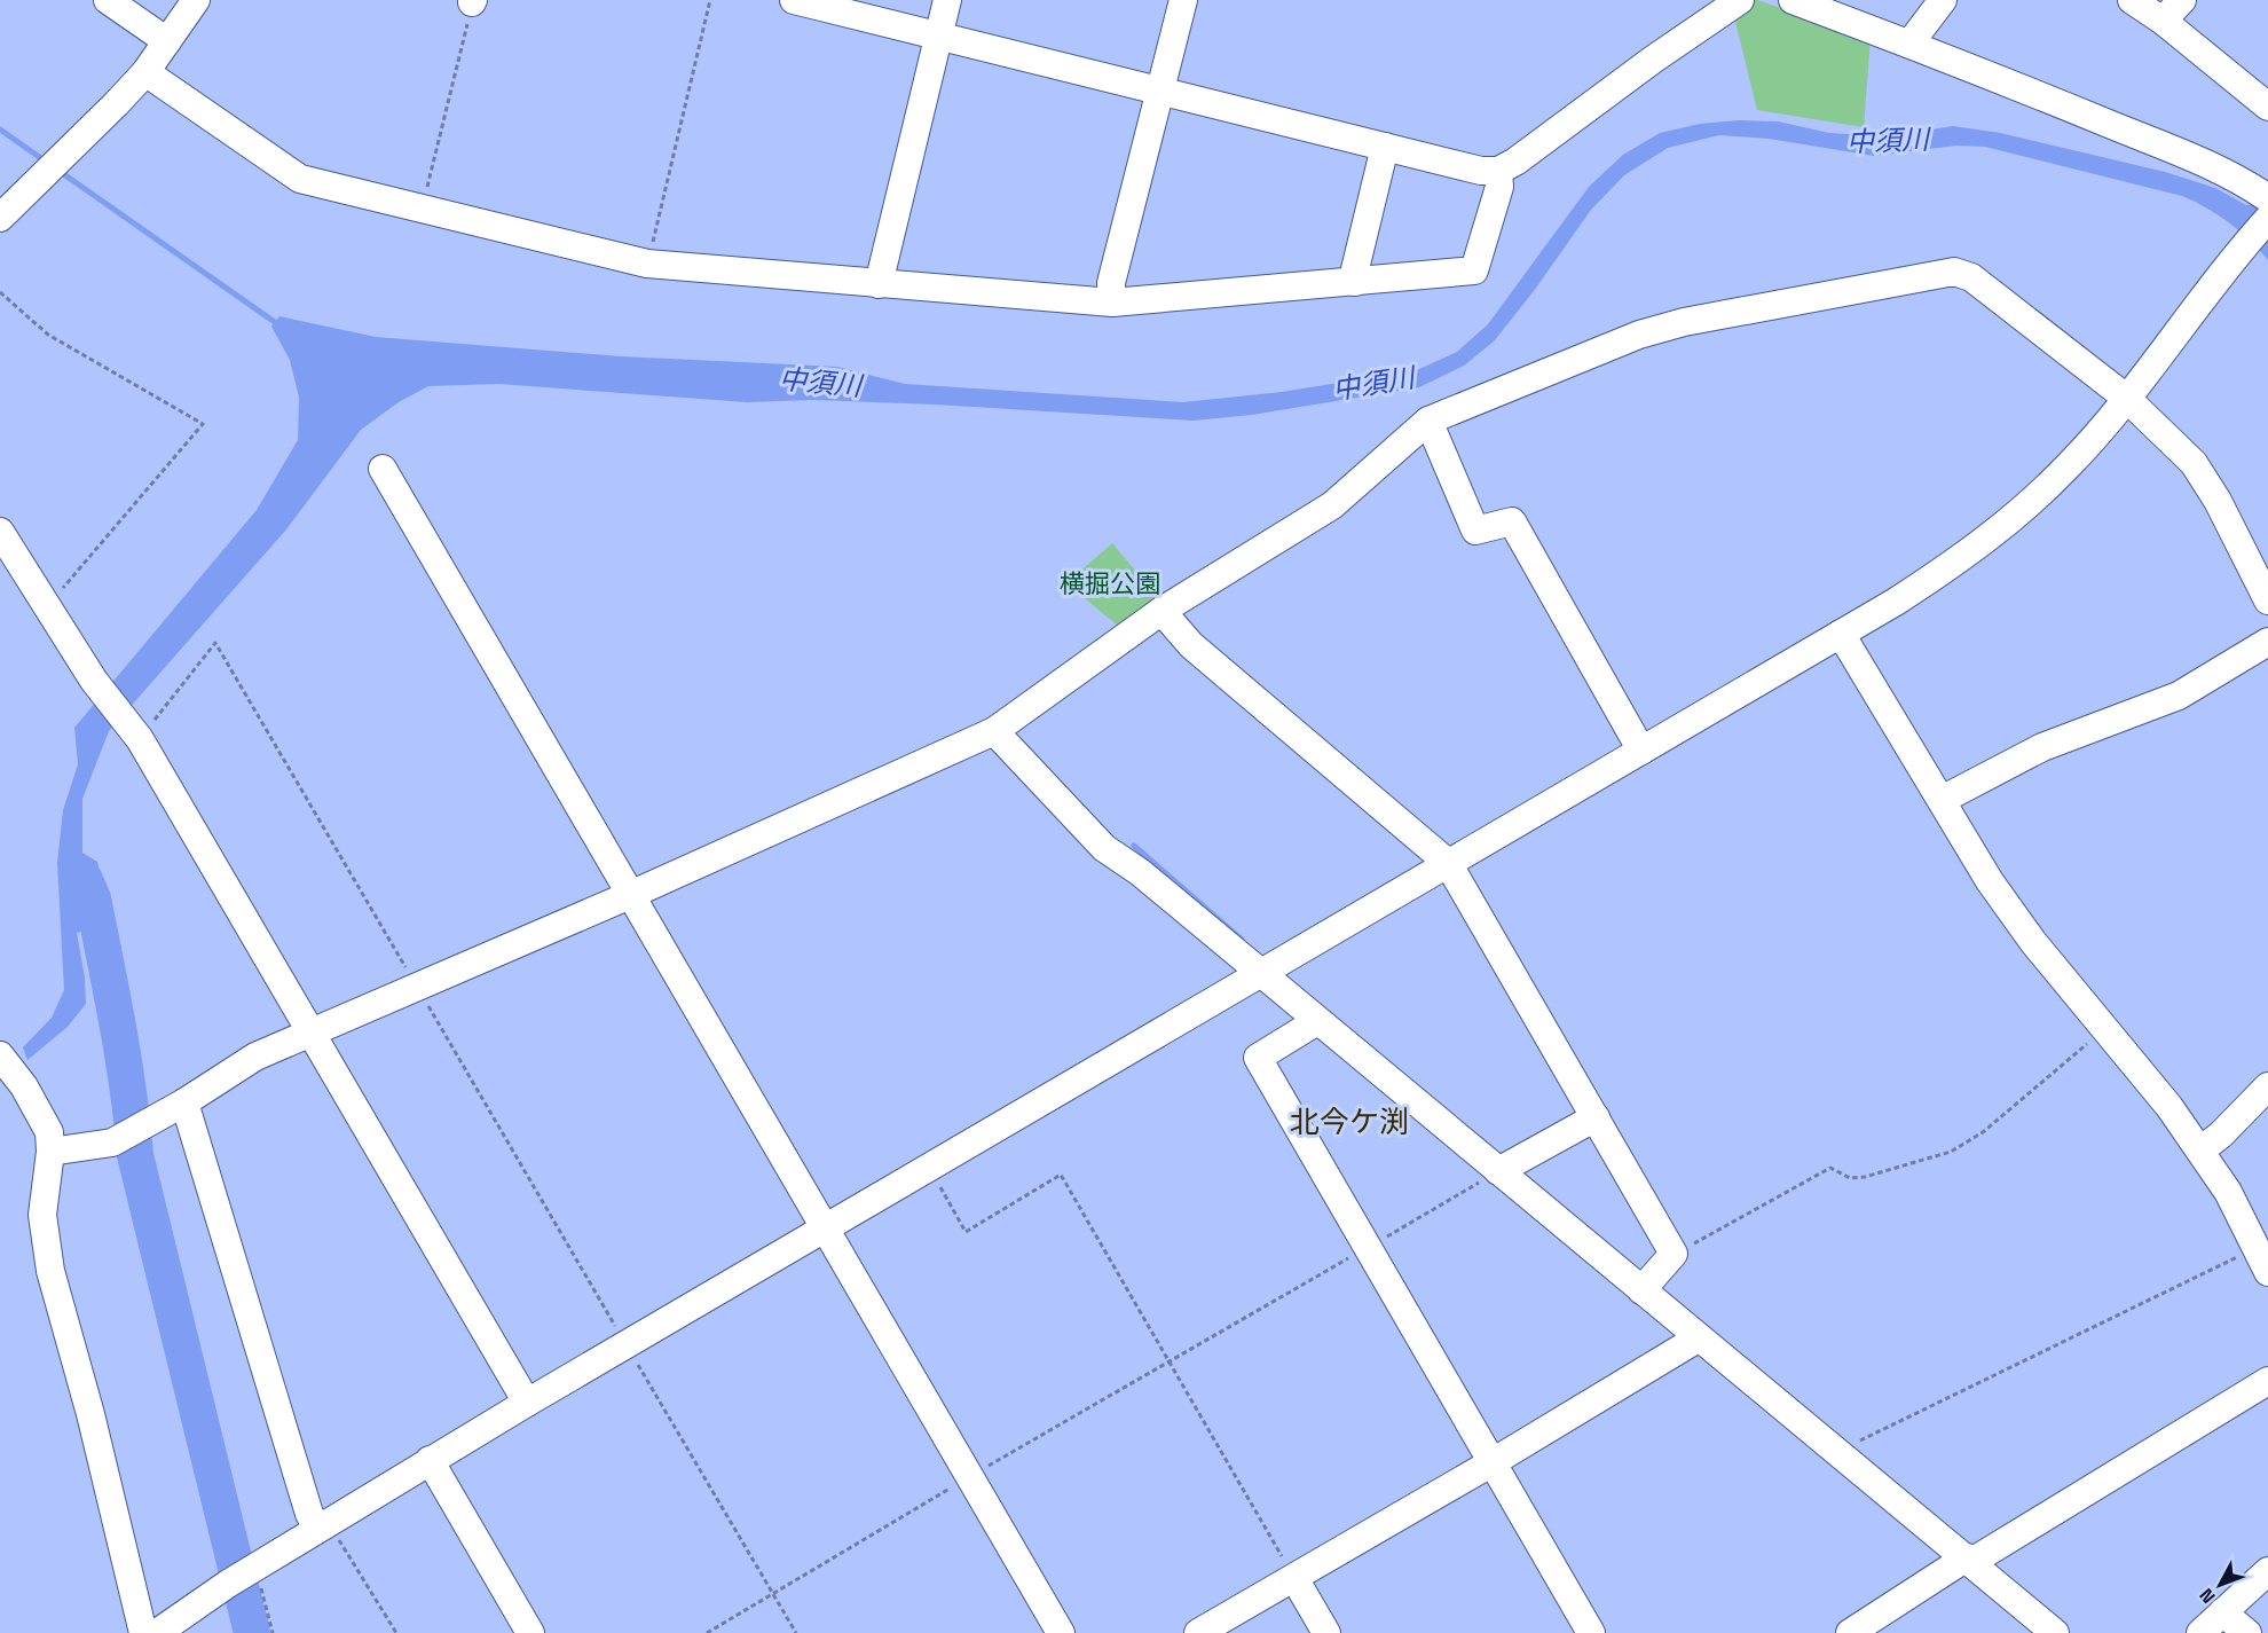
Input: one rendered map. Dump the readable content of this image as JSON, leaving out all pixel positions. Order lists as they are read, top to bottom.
{
  "districts": ["北今ケ渕"],
  "water": ["中須川"],
  "parks": ["横掘公園"],
  "north": "bottom left"
}
